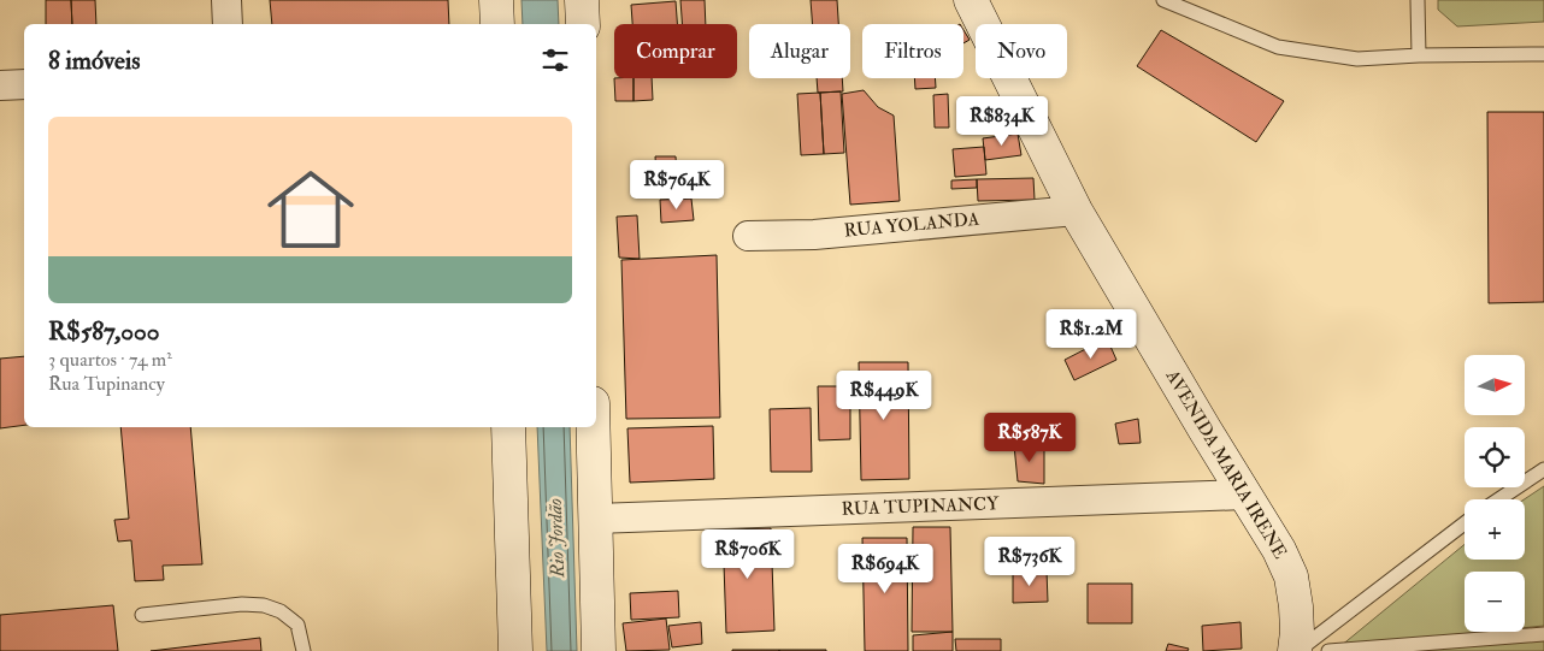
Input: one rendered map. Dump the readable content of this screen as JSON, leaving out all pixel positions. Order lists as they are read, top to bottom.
{
  "streets": {
    "main road": ["AVENIDA MARIA IRENE"],
    "street": ["RUA YOLANDA", "RUA TUPINANCY"]
  },
  "crossings": [
    ["RUA YOLANDA", "AVENIDA MARIA IRENE"],
    ["AVENIDA MARIA IRENE", "RUA TUPINANCY"]
  ],
  "water": ["Rio Jordão"],
  "north": "right",
  "page": {
    "chip": [
      "Comprar",
      "Alugar",
      "Filtros",
      "Novo"
    ],
    "heading": "8 imóveis",
    "price": [
      "R$834K",
      "R$764K",
      "R$1.2M",
      "R$449K",
      "R$587K",
      "R$706K",
      "R$736K",
      "R$694K"
    ],
    "list": [
      {
        "name": "R$587,000",
        "note": "3 quartos · 74 m² · Rua Tupinancy"
      }
    ],
    "map_buttons": ["+", "−"]
  }
}
